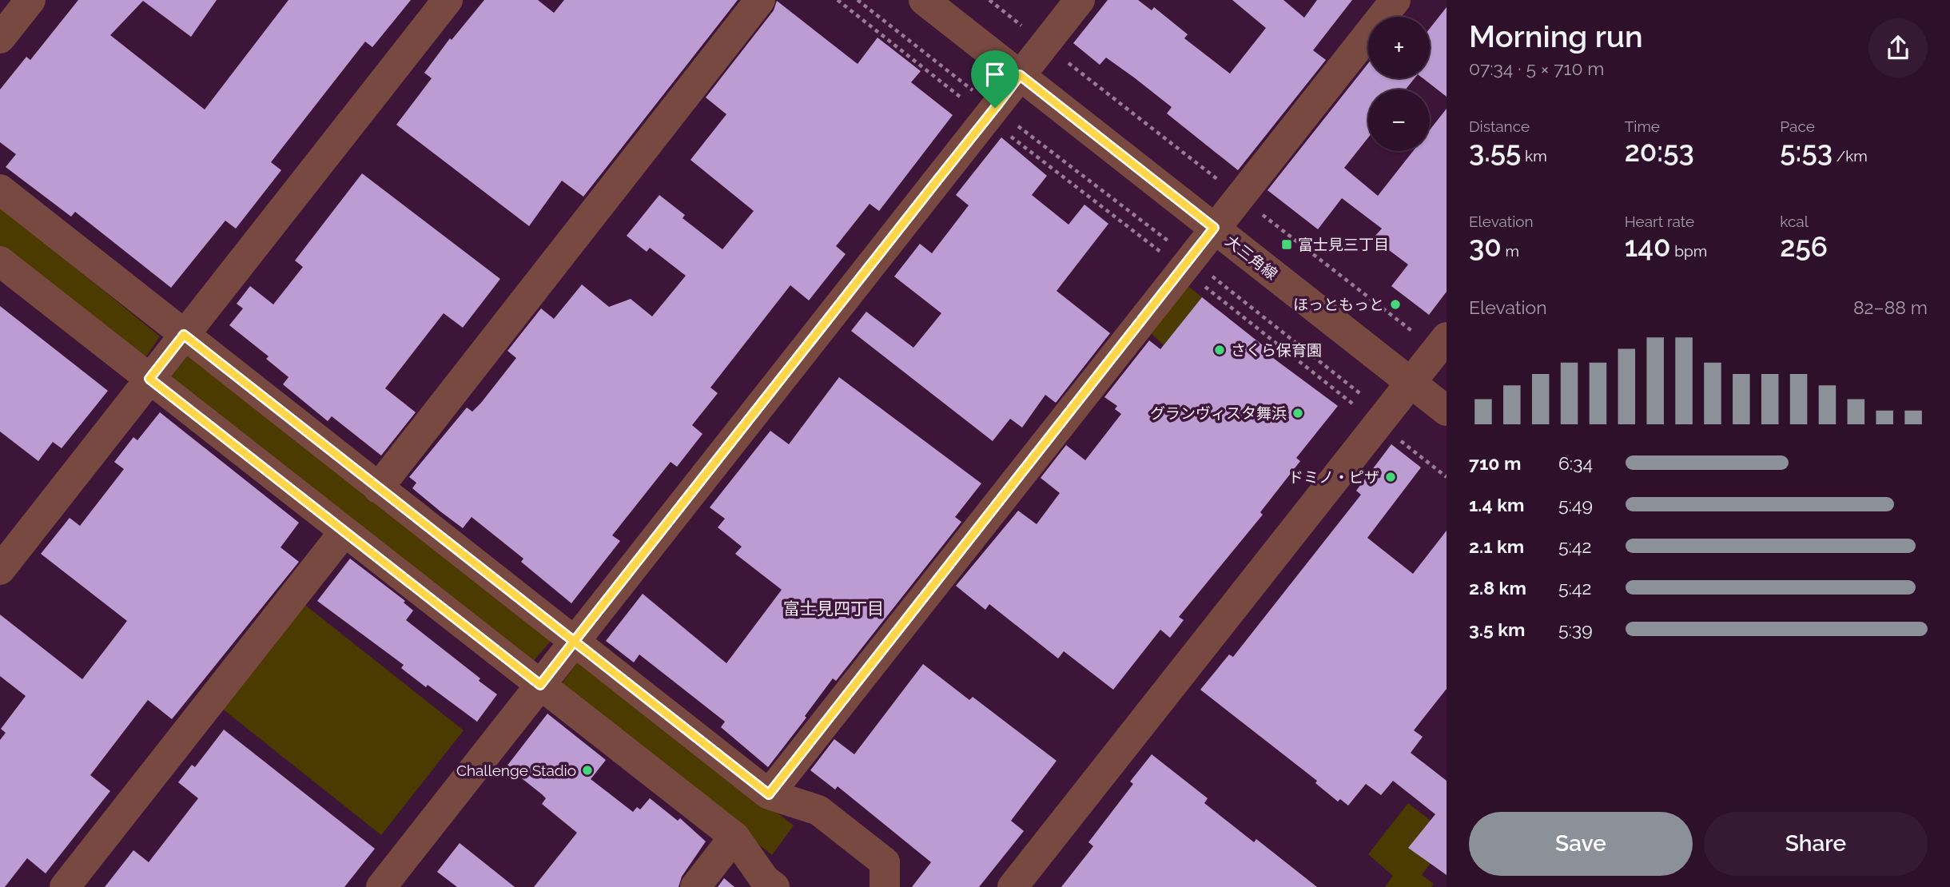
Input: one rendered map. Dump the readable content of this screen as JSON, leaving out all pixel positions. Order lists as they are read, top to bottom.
{
  "streets": {
    "street": ["大三角線"]
  },
  "districts": ["富士見四丁目"],
  "places": {
    "transit": ["富士見三丁目"],
    "other": [
      "ほっともっと",
      "さくら保育園",
      "グランヴィスタ舞浜",
      "ドミノ・ピザ",
      "Challenge Stadio"
    ]
  },
  "page": {
    "heading": ["Morning run", "07:34 · 5 × 710 m"],
    "map_buttons": ["+", "−"],
    "stats": [
      ["Distance", "3.55 km"],
      ["Time", "20:53"],
      ["Pace", "5:53 /km"],
      ["Elevation", "30 m"],
      ["Heart rate", "140 bpm"],
      ["kcal", "256"]
    ],
    "chart": ["Elevation", "82–88 m"],
    "list": [
      {
        "name": "710 m",
        "note": "6:34"
      },
      {
        "name": "1.4 km",
        "note": "5:49"
      },
      {
        "name": "2.1 km",
        "note": "5:42"
      },
      {
        "name": "2.8 km",
        "note": "5:42"
      },
      {
        "name": "3.5 km",
        "note": "5:39"
      }
    ],
    "buttons": ["Save", "Share"]
  }
}
